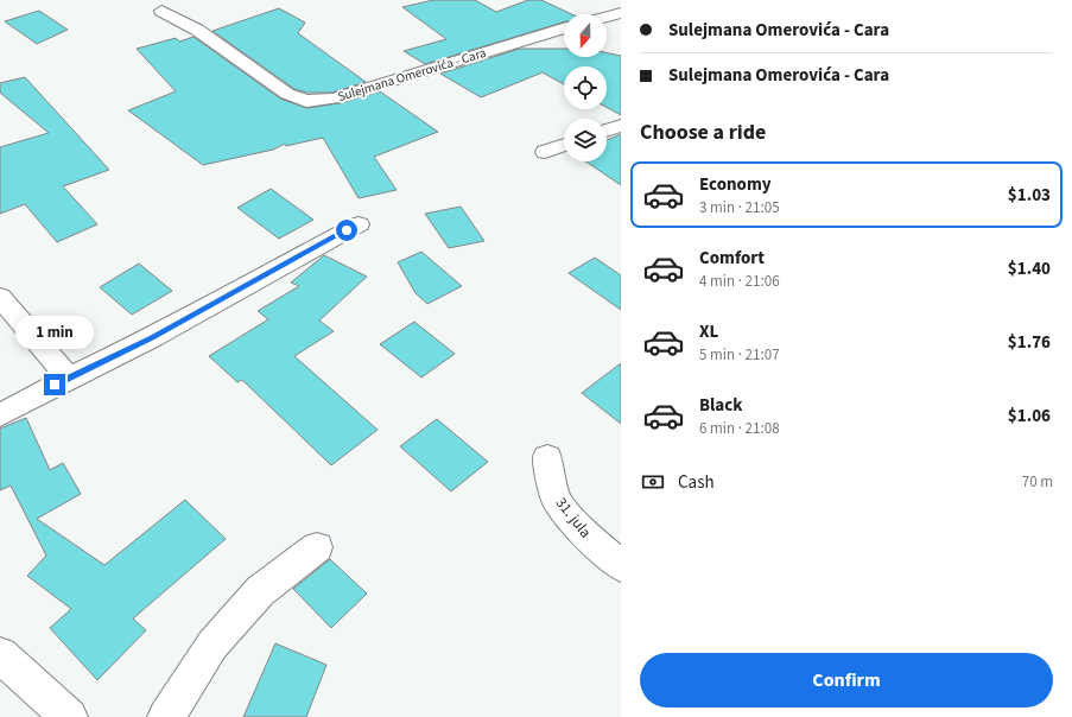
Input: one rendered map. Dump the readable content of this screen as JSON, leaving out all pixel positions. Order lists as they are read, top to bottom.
{
  "streets": {
    "street": ["Sulejmana Omerovića - Cara", "31. jula"]
  },
  "north": "bottom",
  "page": {
    "banner": ["Sulejmana Omerovića - Cara", "Sulejmana Omerovića - Cara"],
    "heading": "Choose a ride",
    "list": [
      {
        "name": "Economy",
        "note": "3 min · 21:05",
        "value": "$1.03"
      },
      {
        "name": "Comfort",
        "note": "4 min · 21:06",
        "value": "$1.40"
      },
      {
        "name": "XL",
        "note": "5 min · 21:07",
        "value": "$1.76"
      },
      {
        "name": "Black",
        "note": "6 min · 21:08",
        "value": "$1.06"
      }
    ],
    "bubble": "1 min",
    "pay": ["Cash", "70 m"],
    "buttons": "Confirm"
  }
}
